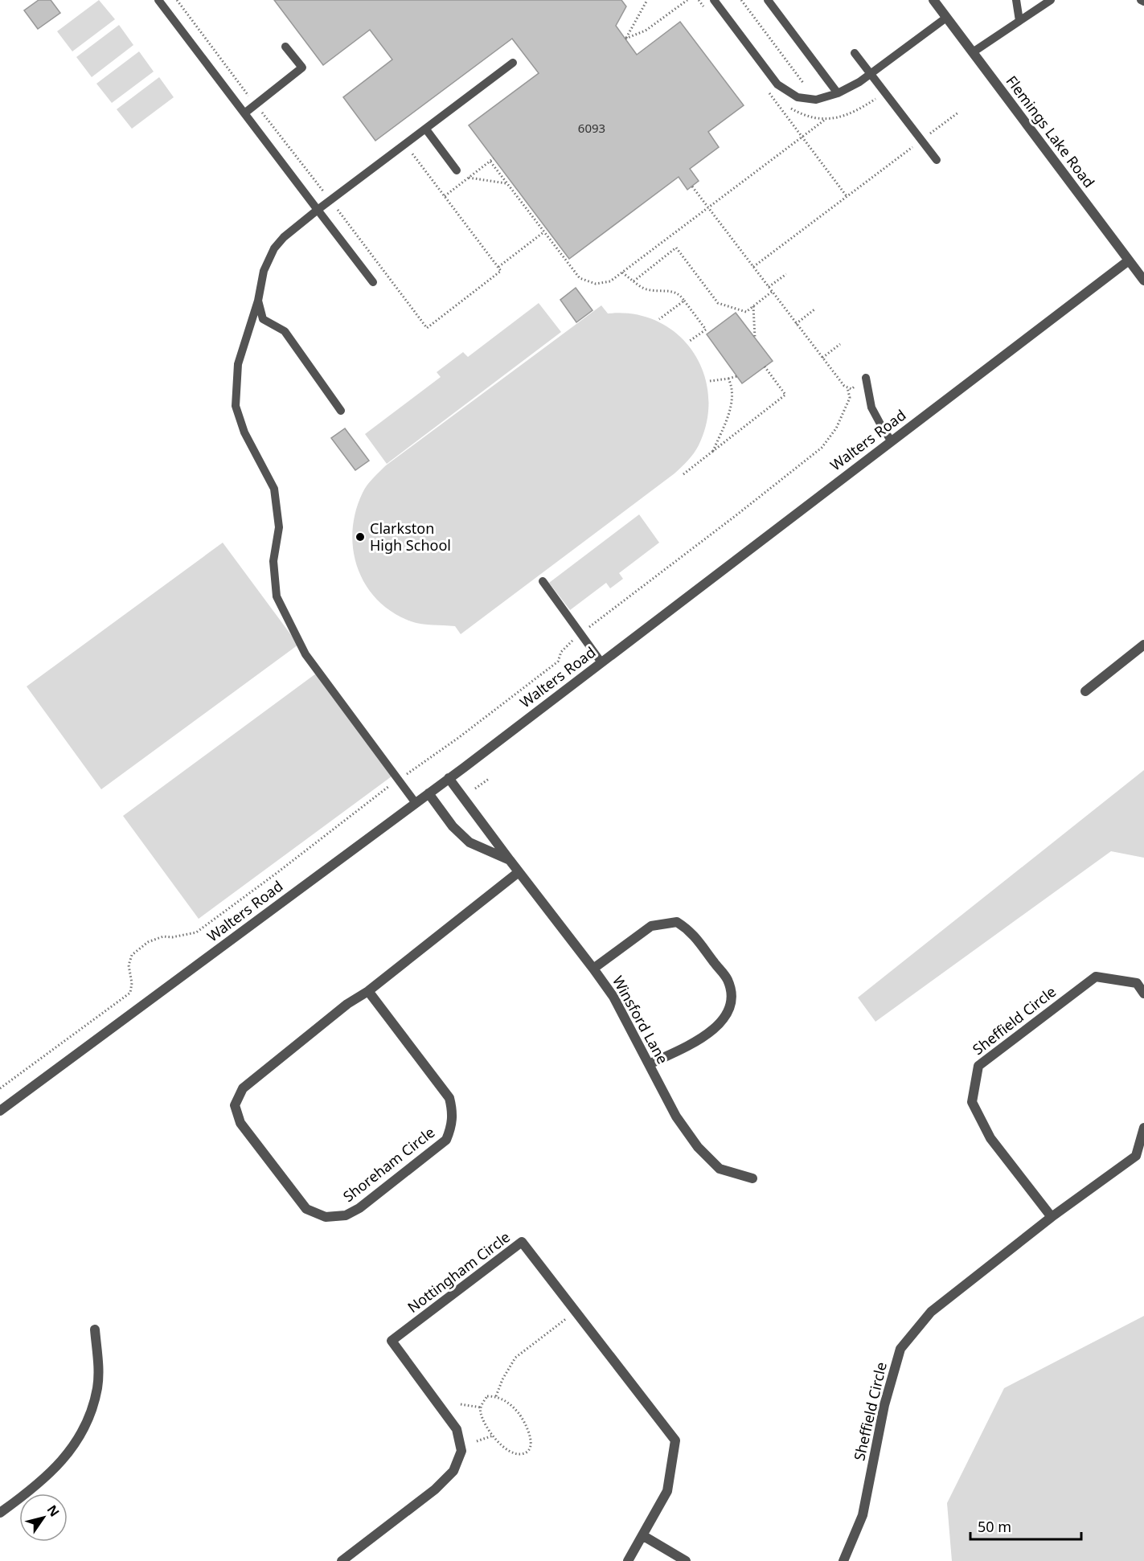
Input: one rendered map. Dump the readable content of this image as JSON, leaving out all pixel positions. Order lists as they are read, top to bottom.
{
  "streets": {
    "street": [
      "Flemings Lake Road",
      "Walters Road",
      "Winsford Lane",
      "Sheffield Circle",
      "Shoreham Circle",
      "Nottingham Circle"
    ]
  },
  "crossings": [
    ["Flemings Lake Road", "Walters Road"],
    ["Walters Road", "Winsford Lane"],
    ["Winsford Lane", "Shoreham Circle"]
  ],
  "places": ["Clarkston High School"],
  "house_numbers": ["6093"],
  "scale_bar": "50 m",
  "north": "top right"
}
